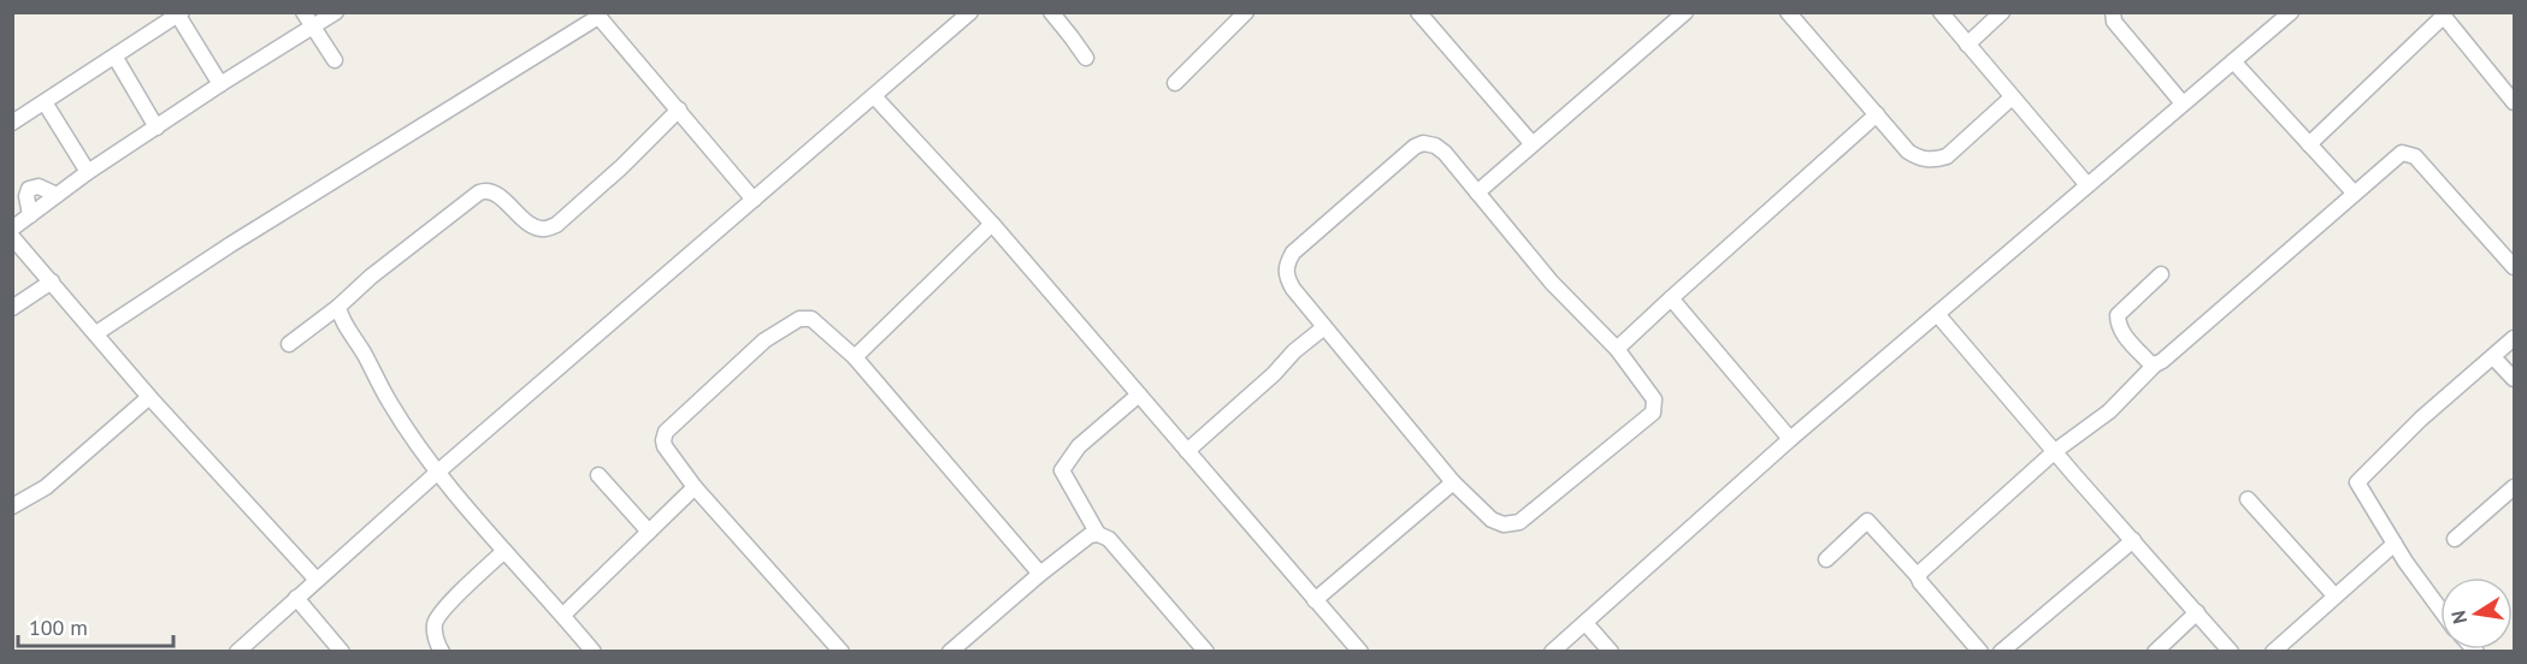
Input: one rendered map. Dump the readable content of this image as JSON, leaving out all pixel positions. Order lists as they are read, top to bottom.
{
  "scale_bar": "100 m",
  "north": "left"
}
